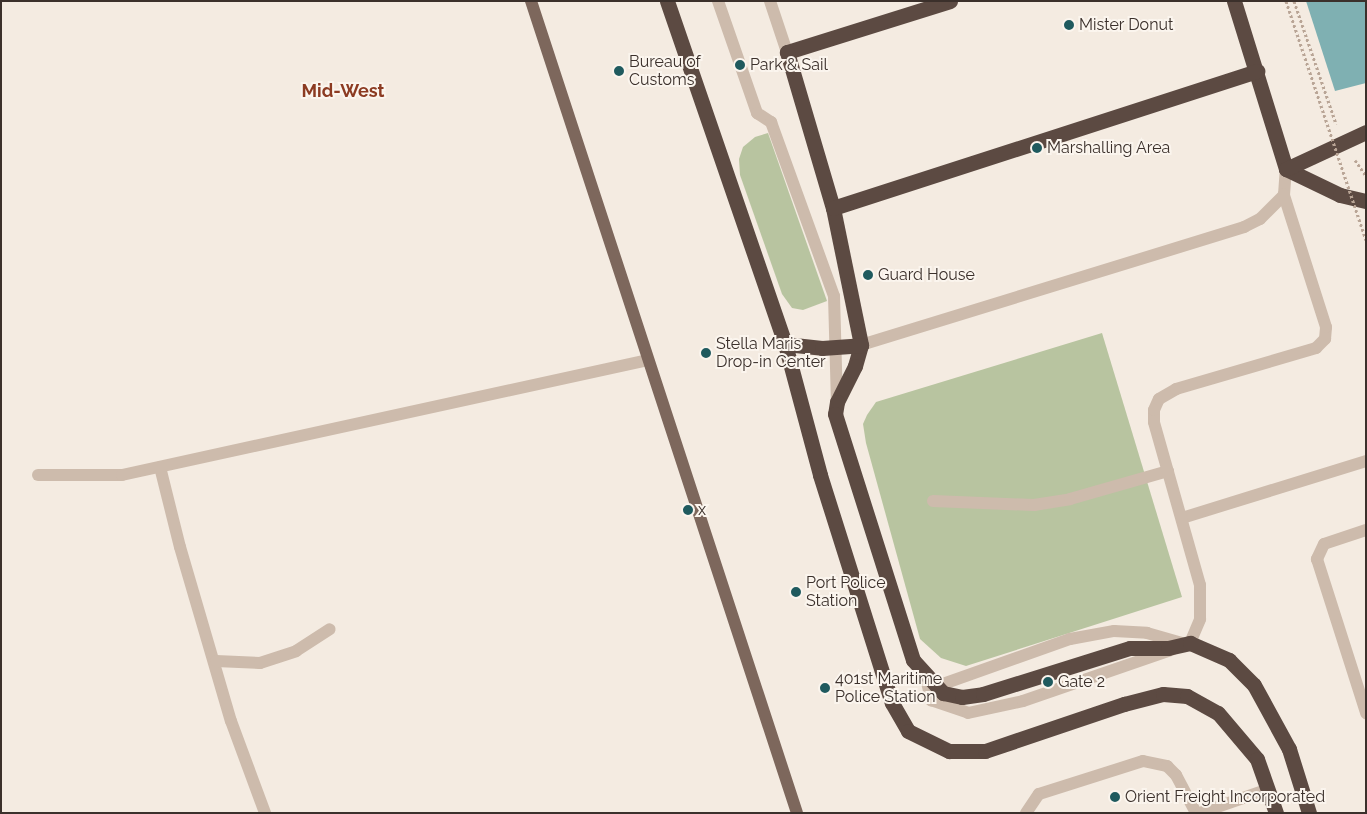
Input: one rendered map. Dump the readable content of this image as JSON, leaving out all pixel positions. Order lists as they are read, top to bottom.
{
  "districts": ["Mid-West"],
  "places": [
    "Mister Donut",
    "Park & Sail",
    "Bureau of Customs",
    "Marshalling Area",
    "Guard House",
    "Stella Maris Drop-in Center",
    "x",
    "Port Police Station",
    "Gate 2",
    "401st Maritime Police Station",
    "Orient Freight Incorporated"
  ]
}
